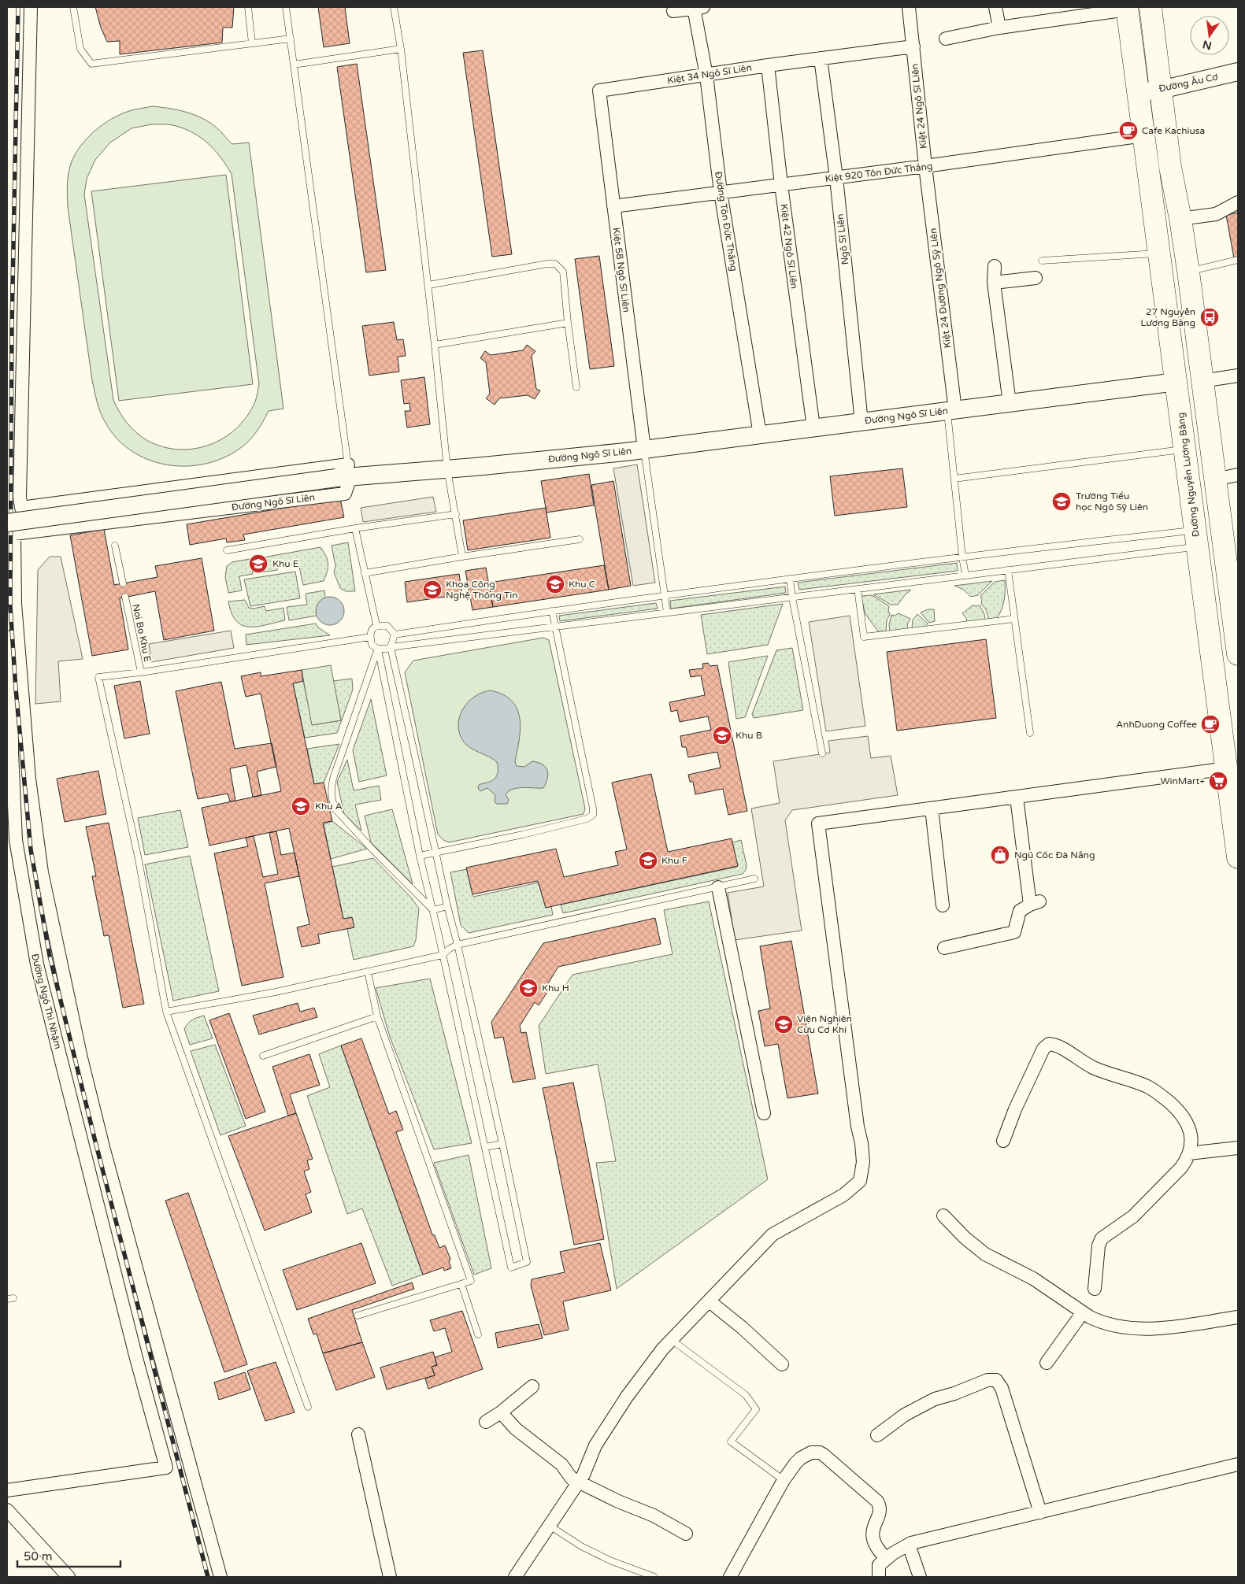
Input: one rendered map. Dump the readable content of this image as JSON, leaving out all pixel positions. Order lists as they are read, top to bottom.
{
  "streets": {
    "highway": ["Đường Nguyễn Lương Bằng"],
    "street": [
      "Kiệt 34 Ngô Sĩ Liên",
      "Đường Âu Cơ",
      "Kiệt 24 Ngô Sĩ Liên",
      "Kiệt 920 Tôn Đức Thắng",
      "Đường Tôn Đức Thắng",
      "Ngô Sĩ Liên",
      "Kiệt 42 Ngô Sĩ Liên",
      "Kiệt 58 Ngô Sĩ Liên",
      "Kiệt 24 Đường Ngô Sỹ Liên",
      "Đường Ngô Sĩ Liên",
      "Đường Ngô Thì Nhậm"
    ],
    "lane": ["Noi Bo Khu E"]
  },
  "crossings": [
    ["Kiệt 34 Ngô Sĩ Liên", "Đường Tôn Đức Thắng"],
    ["Kiệt 34 Ngô Sĩ Liên", "Ngô Sĩ Liên"],
    ["Kiệt 34 Ngô Sĩ Liên", "Kiệt 42 Ngô Sĩ Liên"],
    ["Kiệt 34 Ngô Sĩ Liên", "Kiệt 58 Ngô Sĩ Liên"],
    ["Đường Âu Cơ", "Đường Nguyễn Lương Bằng"],
    ["Kiệt 24 Ngô Sĩ Liên", "Kiệt 920 Tôn Đức Thắng"],
    ["Kiệt 24 Ngô Sĩ Liên", "Kiệt 24 Đường Ngô Sỹ Liên"],
    ["Kiệt 920 Tôn Đức Thắng", "Đường Tôn Đức Thắng"],
    ["Kiệt 920 Tôn Đức Thắng", "Ngô Sĩ Liên"],
    ["Kiệt 920 Tôn Đức Thắng", "Kiệt 42 Ngô Sĩ Liên"],
    ["Kiệt 920 Tôn Đức Thắng", "Kiệt 58 Ngô Sĩ Liên"],
    ["Kiệt 920 Tôn Đức Thắng", "Kiệt 24 Đường Ngô Sỹ Liên"],
    ["Kiệt 920 Tôn Đức Thắng", "Đường Nguyễn Lương Bằng"],
    ["Đường Tôn Đức Thắng", "Đường Ngô Sĩ Liên"],
    ["Ngô Sĩ Liên", "Đường Ngô Sĩ Liên"],
    ["Kiệt 42 Ngô Sĩ Liên", "Đường Ngô Sĩ Liên"],
    ["Kiệt 58 Ngô Sĩ Liên", "Đường Ngô Sĩ Liên"],
    ["Kiệt 24 Đường Ngô Sỹ Liên", "Đường Ngô Sĩ Liên"],
    ["Đường Ngô Sĩ Liên", "Đường Nguyễn Lương Bằng"]
  ],
  "places": {
    "cafe": ["Cafe Kachiusa", "AnhDuong Coffee"],
    "bus stop": ["27 Nguyễn Lương Bằng"],
    "school or university": [
      "Trường Tiểu học Ngô Sỹ Liên",
      "Khu E",
      "Khu C",
      "Khoa Công Nghệ Thông Tin",
      "Khu B",
      "Khu A",
      "Khu F",
      "Khu H",
      "Viện Nghiên Cứu Cơ Khí"
    ],
    "supermarket": ["WinMart+"],
    "shop": ["Ngũ Cốc Đà Nẵng"]
  },
  "scale_bar": "50 m",
  "north": "bottom"
}
